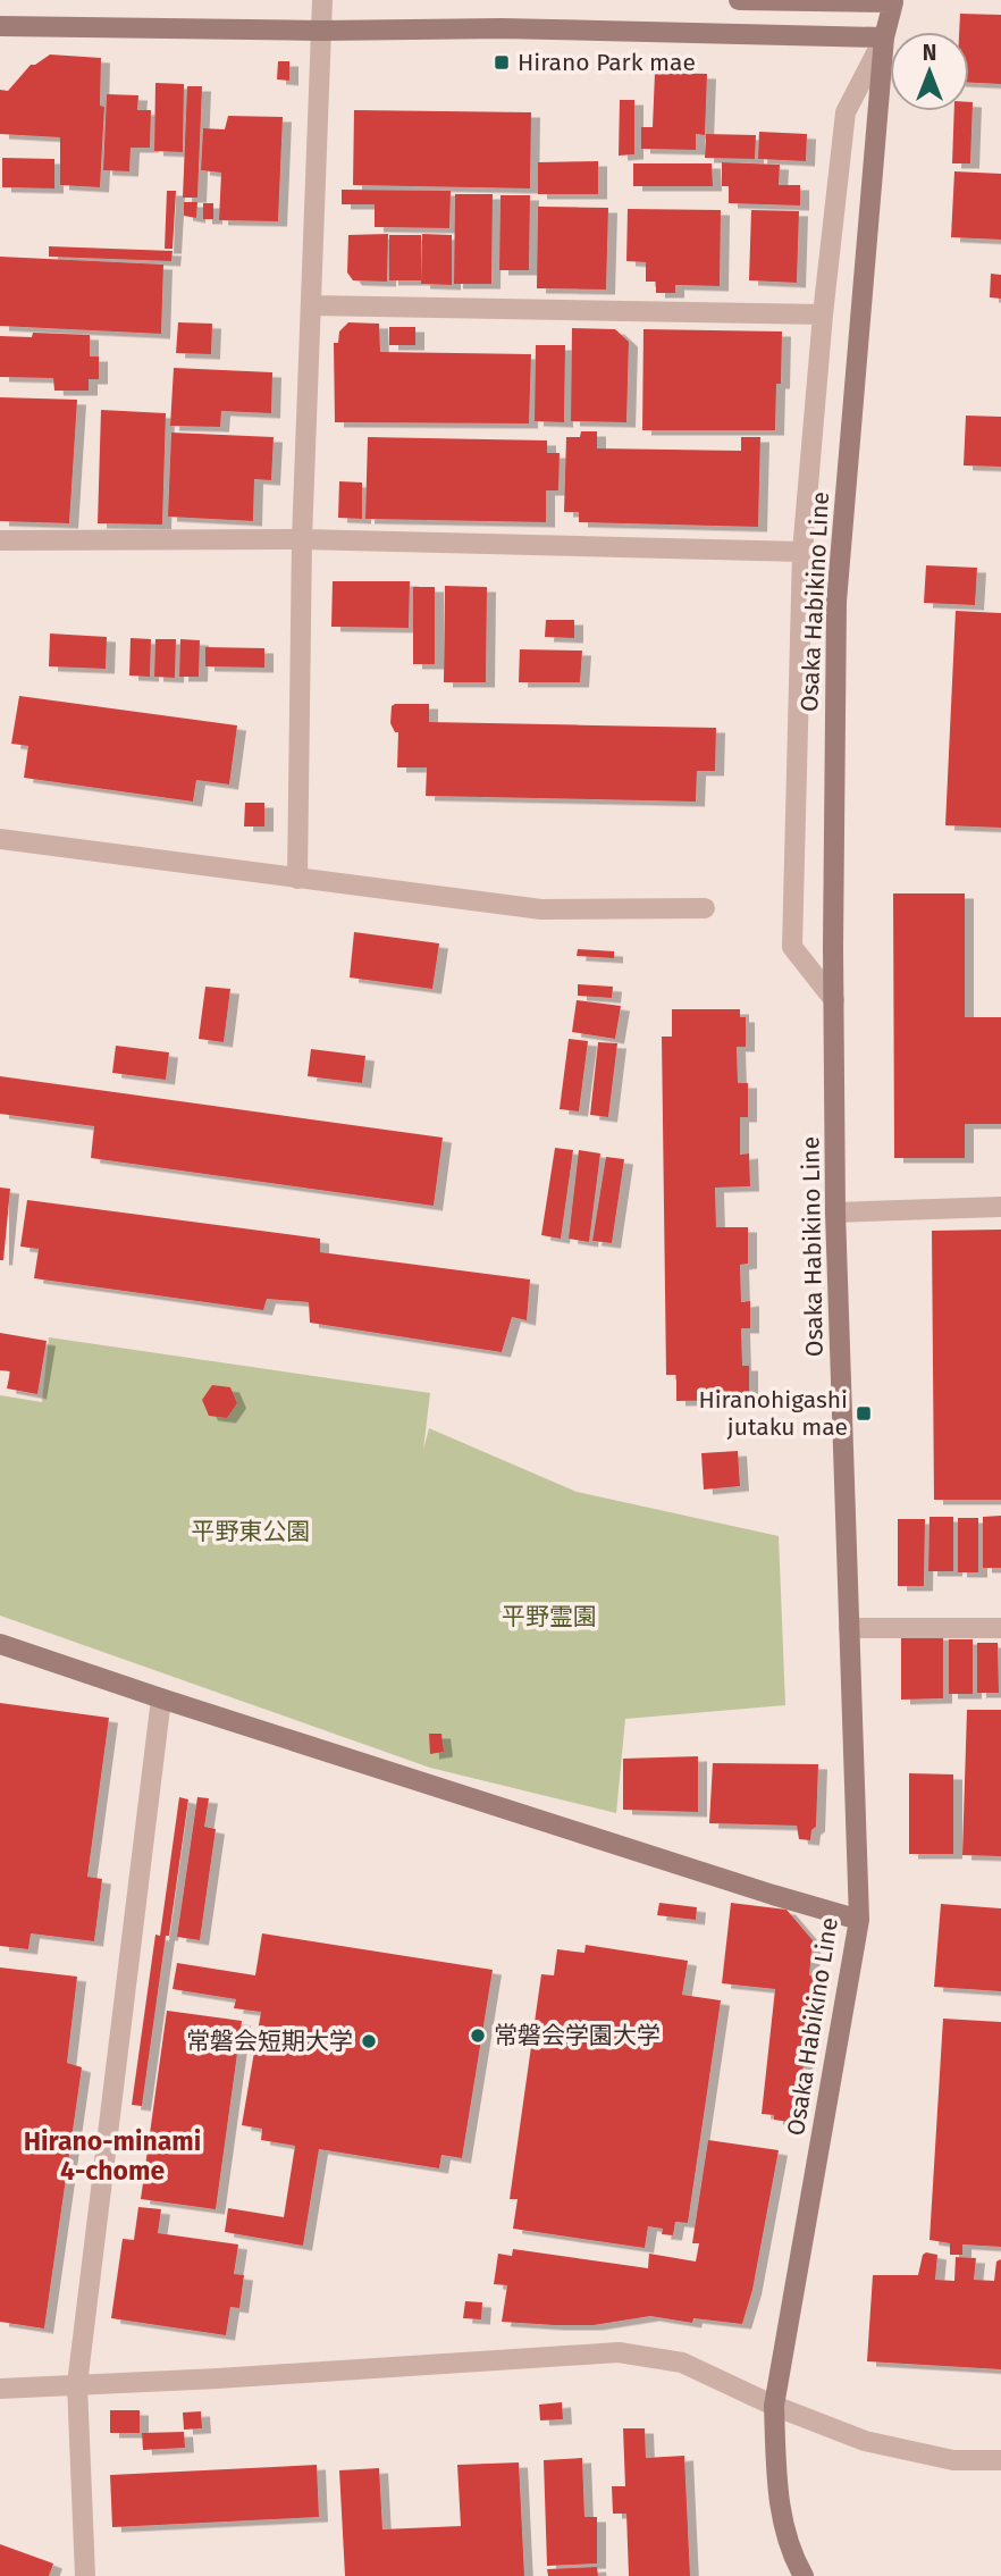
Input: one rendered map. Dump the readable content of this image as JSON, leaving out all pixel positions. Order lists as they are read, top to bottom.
{
  "streets": {
    "main road": ["Osaka Habikino Line"]
  },
  "districts": ["Hirano-minami 4-chome"],
  "parks": ["平野東公園", "平野霊園"],
  "places": {
    "transit": ["Hirano Park mae", "Hiranohigashi jutaku mae"],
    "other": ["常磐会学園大学", "常磐会短期大学"]
  },
  "north": "top"
}
